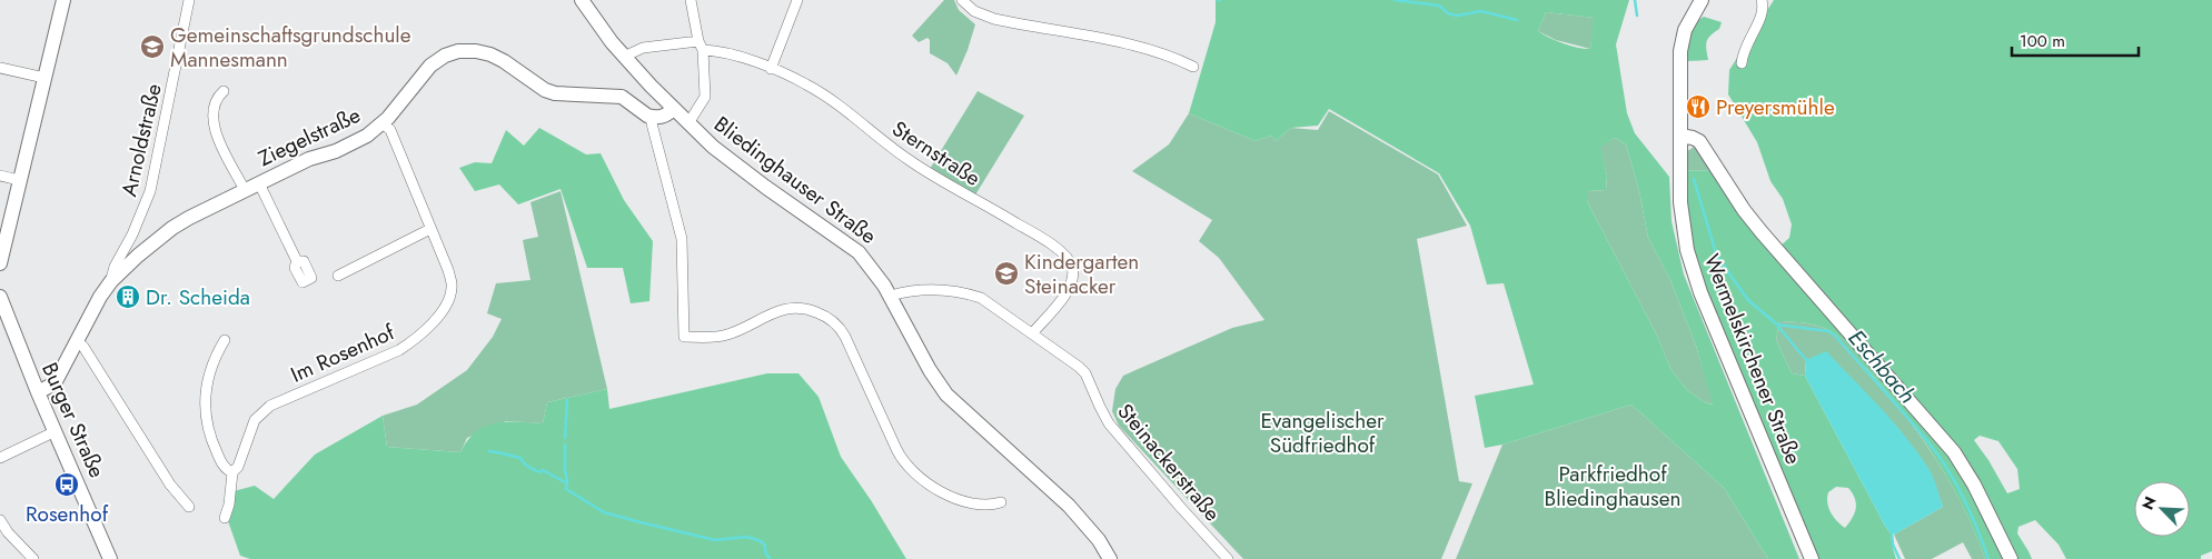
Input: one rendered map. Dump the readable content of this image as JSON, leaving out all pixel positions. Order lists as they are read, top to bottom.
{
  "streets": {
    "main road": [
      "Ziegelstraße",
      "Bliedinghauser Straße",
      "Wermelskirchener Straße",
      "Burger Straße"
    ],
    "street": [
      "Arnoldstraße",
      "Sternstraße",
      "Im Rosenhof",
      "Steinackerstraße"
    ]
  },
  "crossings": [
    ["Ziegelstraße", "Arnoldstraße"],
    ["Ziegelstraße", "Im Rosenhof"],
    ["Ziegelstraße", "Burger Straße"],
    ["Sternstraße", "Bliedinghauser Straße"],
    ["Sternstraße", "Steinackerstraße"],
    ["Bliedinghauser Straße", "Steinackerstraße"]
  ],
  "water": ["Eschbach"],
  "parks": ["Evangelischer Südfriedhof", "Parkfriedhof Bliedinghausen"],
  "places": {
    "school or university": ["Gemeinschaftsgrundschule Mannesmann", "Kindergarten Steinacker"],
    "restaurant": ["Preyersmühle"],
    "building": ["Dr. Scheida"],
    "bus stop": ["Rosenhof"]
  },
  "scale_bar": "100 m",
  "north": "top left"
}
